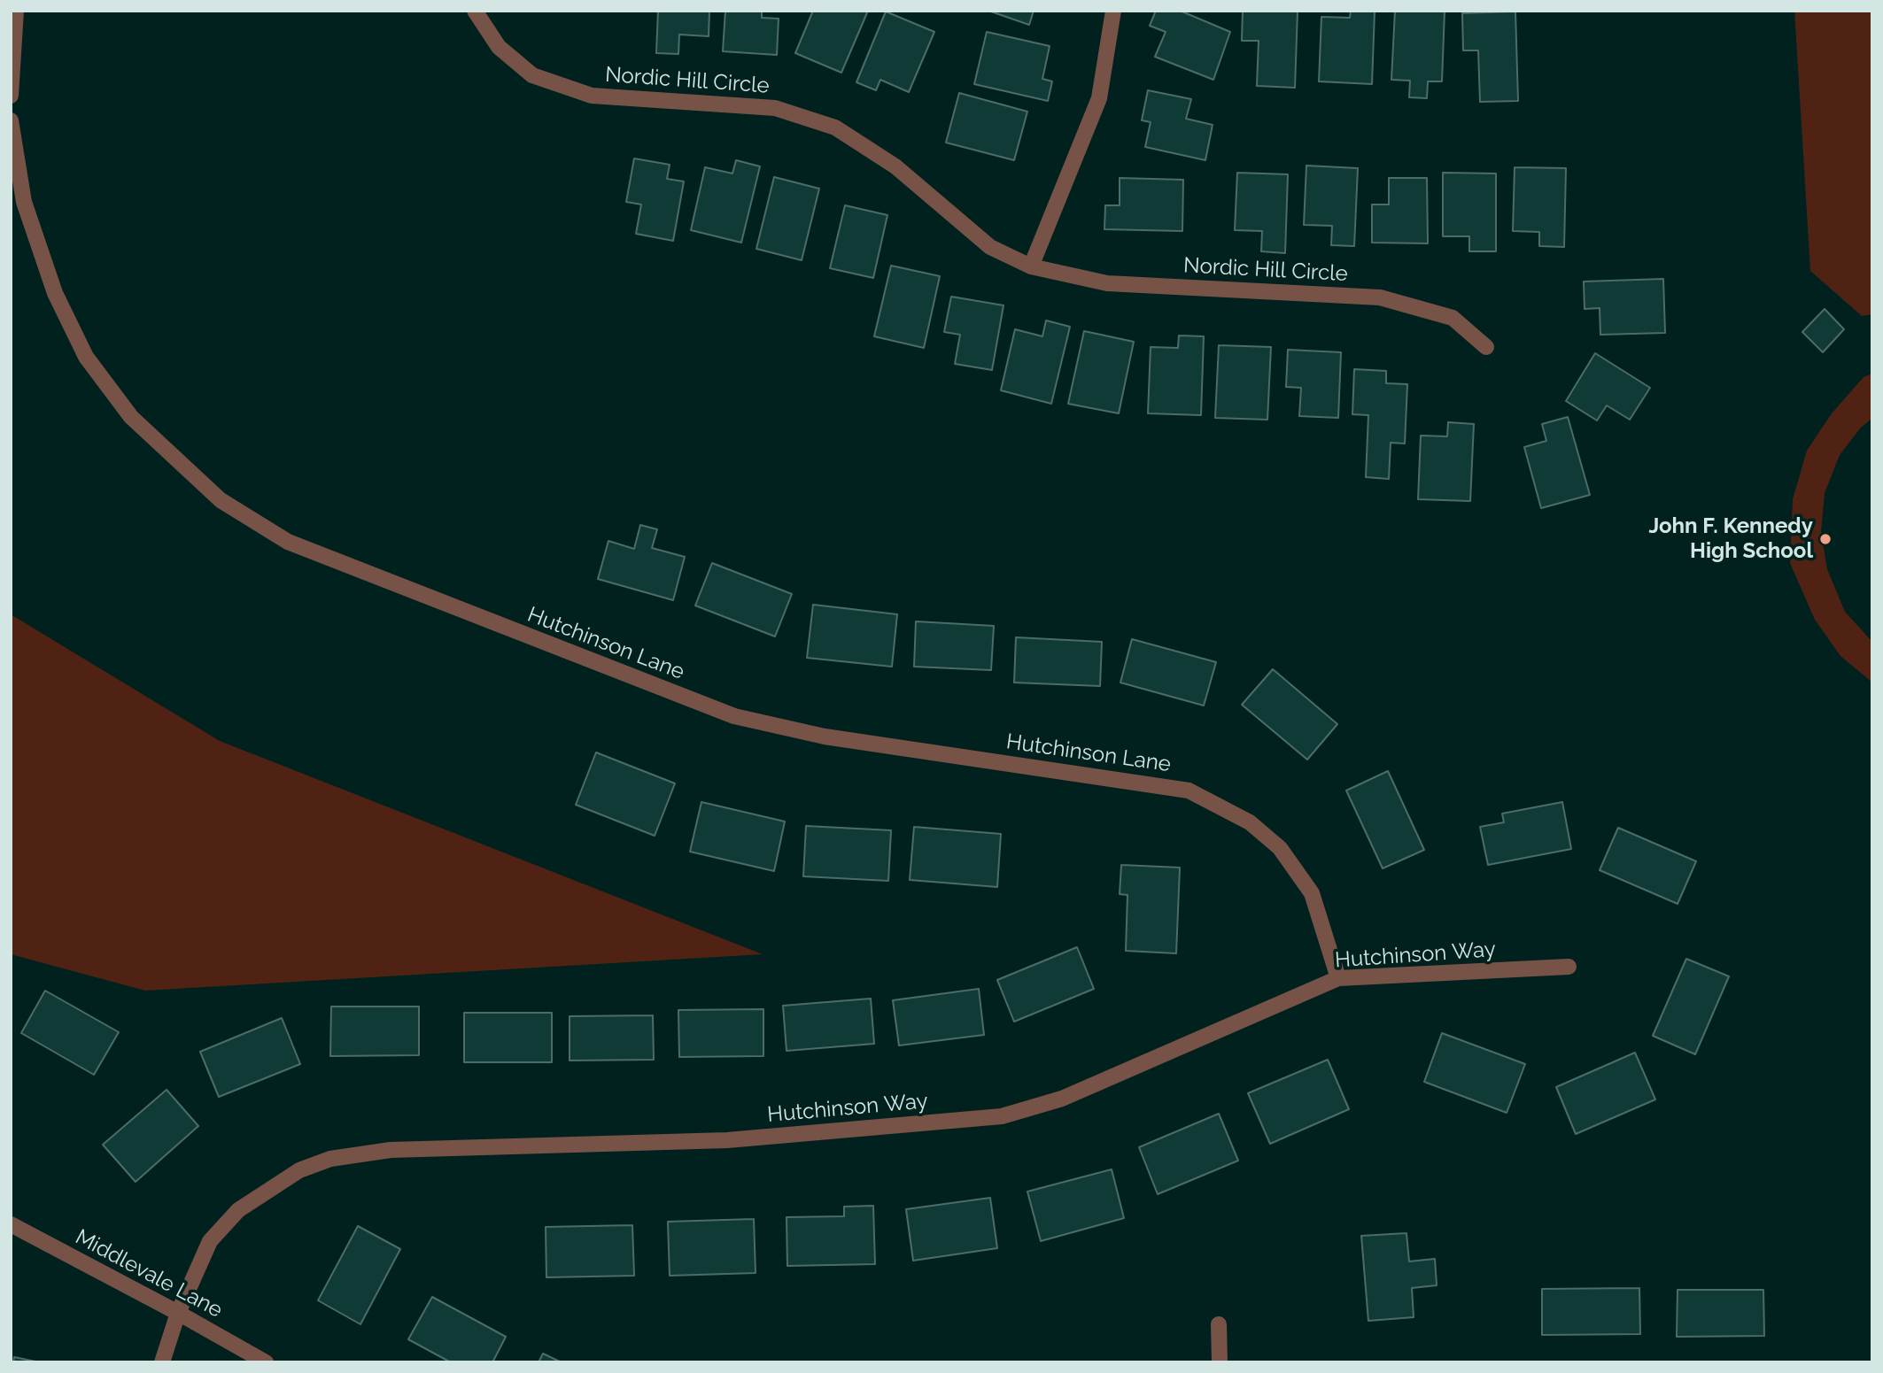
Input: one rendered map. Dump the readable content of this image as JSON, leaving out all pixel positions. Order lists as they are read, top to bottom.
{
  "streets": {
    "street": [
      "Nordic Hill Circle",
      "Hutchinson Lane",
      "Hutchinson Way",
      "Middlevale Lane"
    ]
  },
  "crossings": [
    ["Hutchinson Lane", "Hutchinson Way"],
    ["Hutchinson Way", "Middlevale Lane"]
  ],
  "places": ["John F. Kennedy High School"]
}
